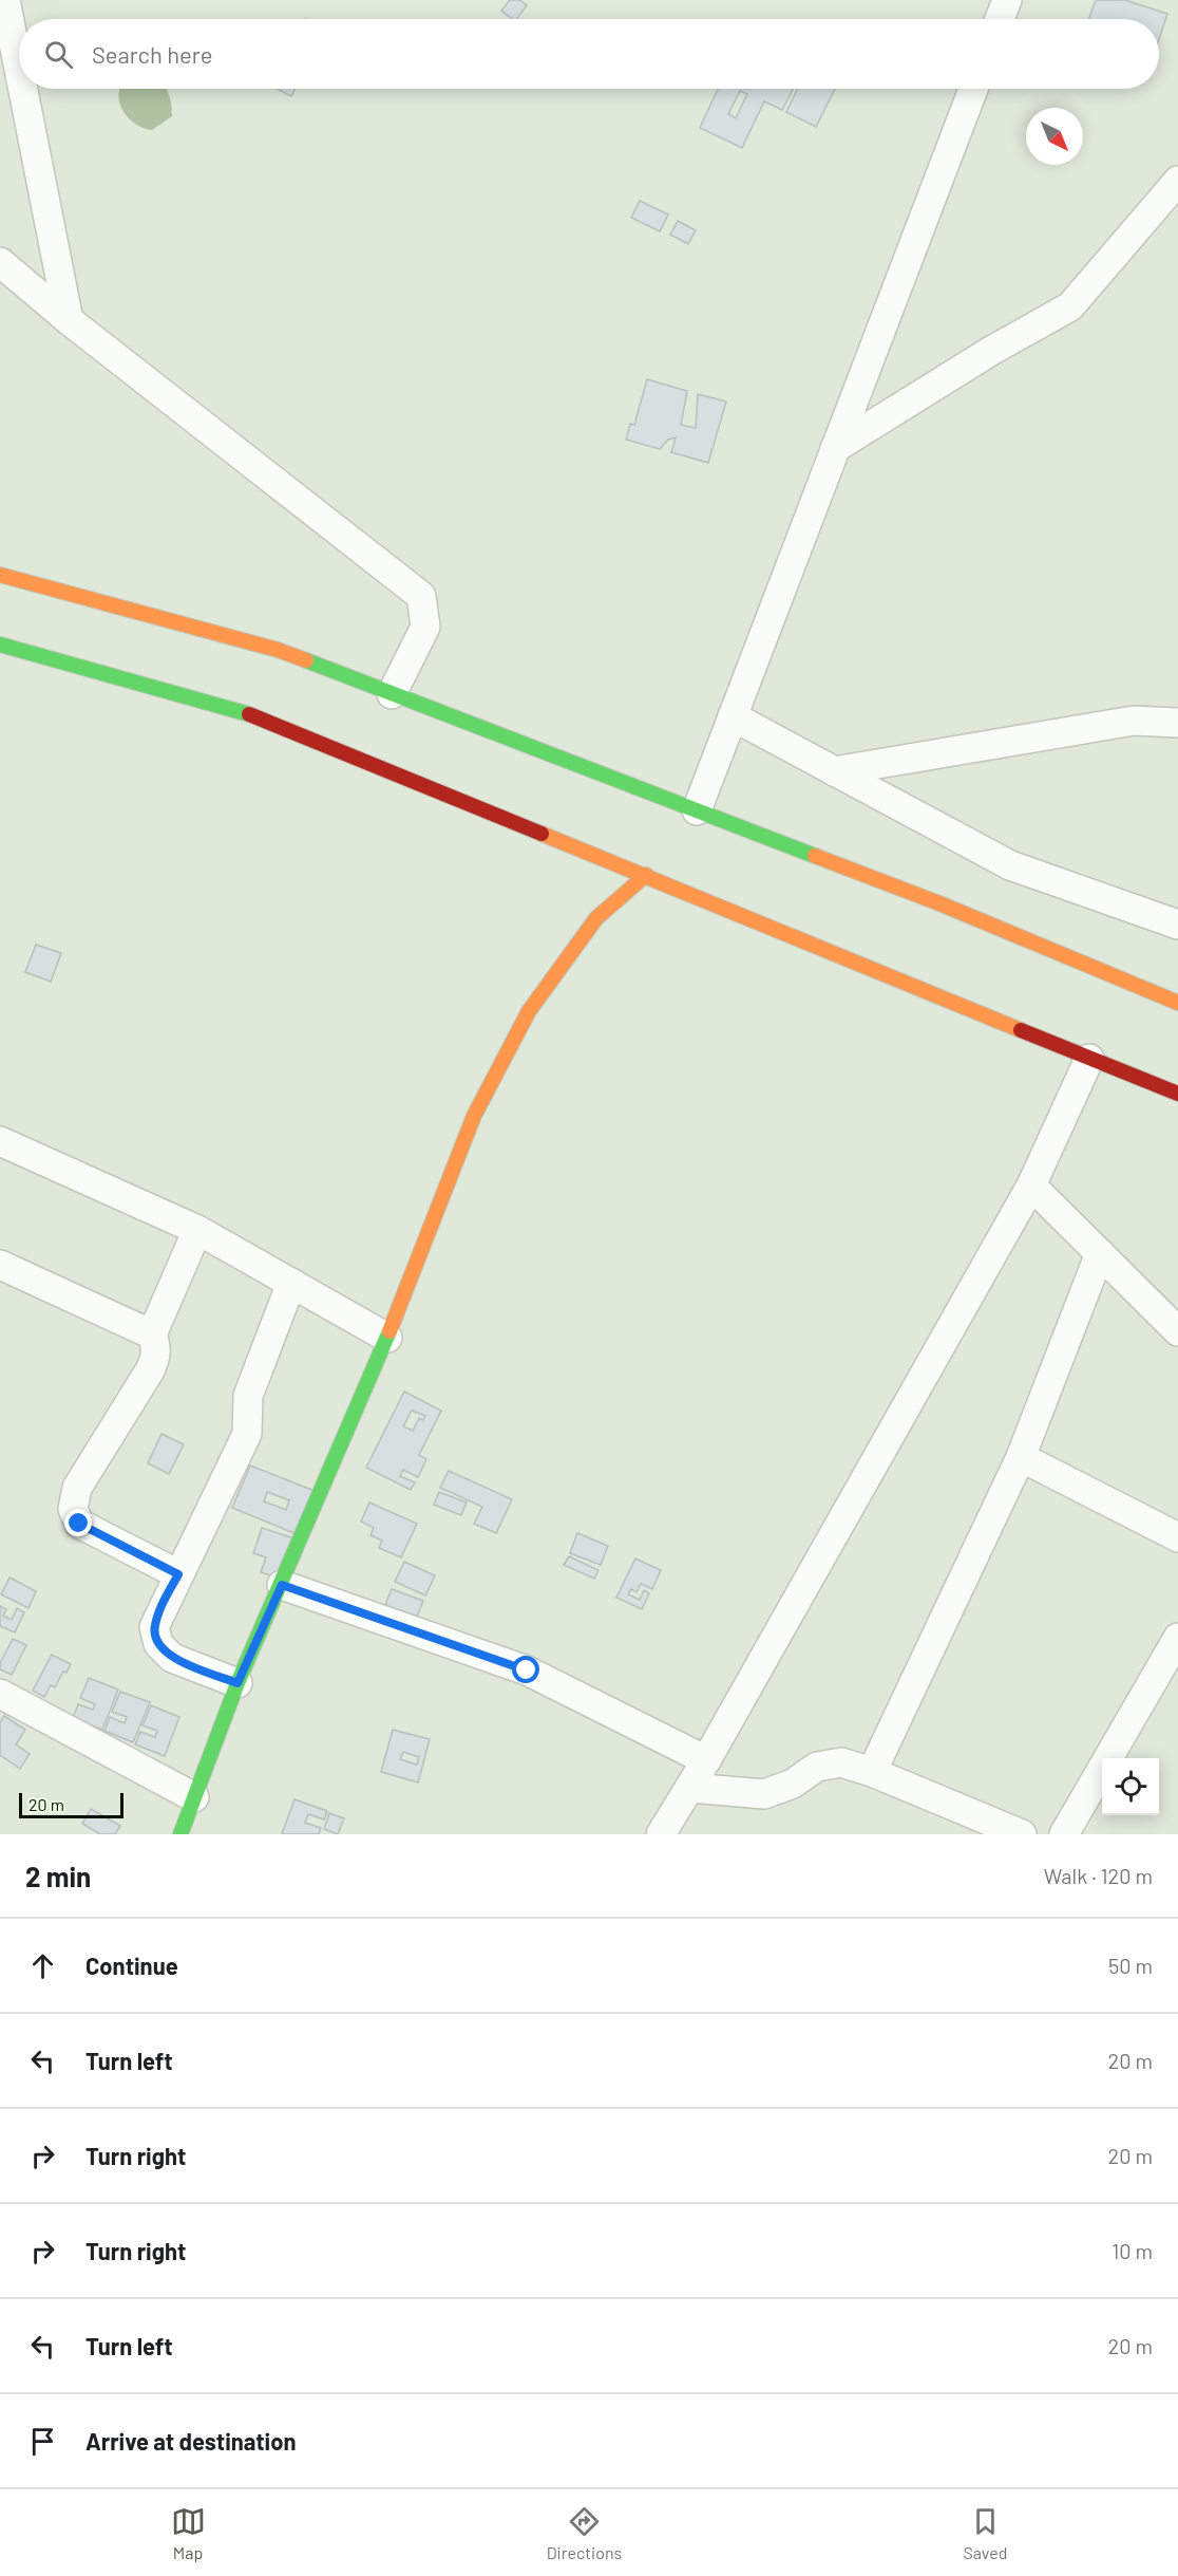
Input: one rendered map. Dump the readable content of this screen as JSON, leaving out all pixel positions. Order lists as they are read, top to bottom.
{
  "scale_bar": "20 m",
  "north": "bottom right",
  "page": {
    "search": "Search here",
    "scale": "20 m",
    "heading": ["2 min", "Walk · 120 m"],
    "list": [
      ["Continue", "50 m"],
      ["Turn left", "20 m"],
      ["Turn right", "20 m"],
      ["Turn right", "10 m"],
      ["Turn left", "20 m"],
      "Arrive at destination"
    ],
    "nav": ["Map", "Directions", "Saved"]
  }
}
